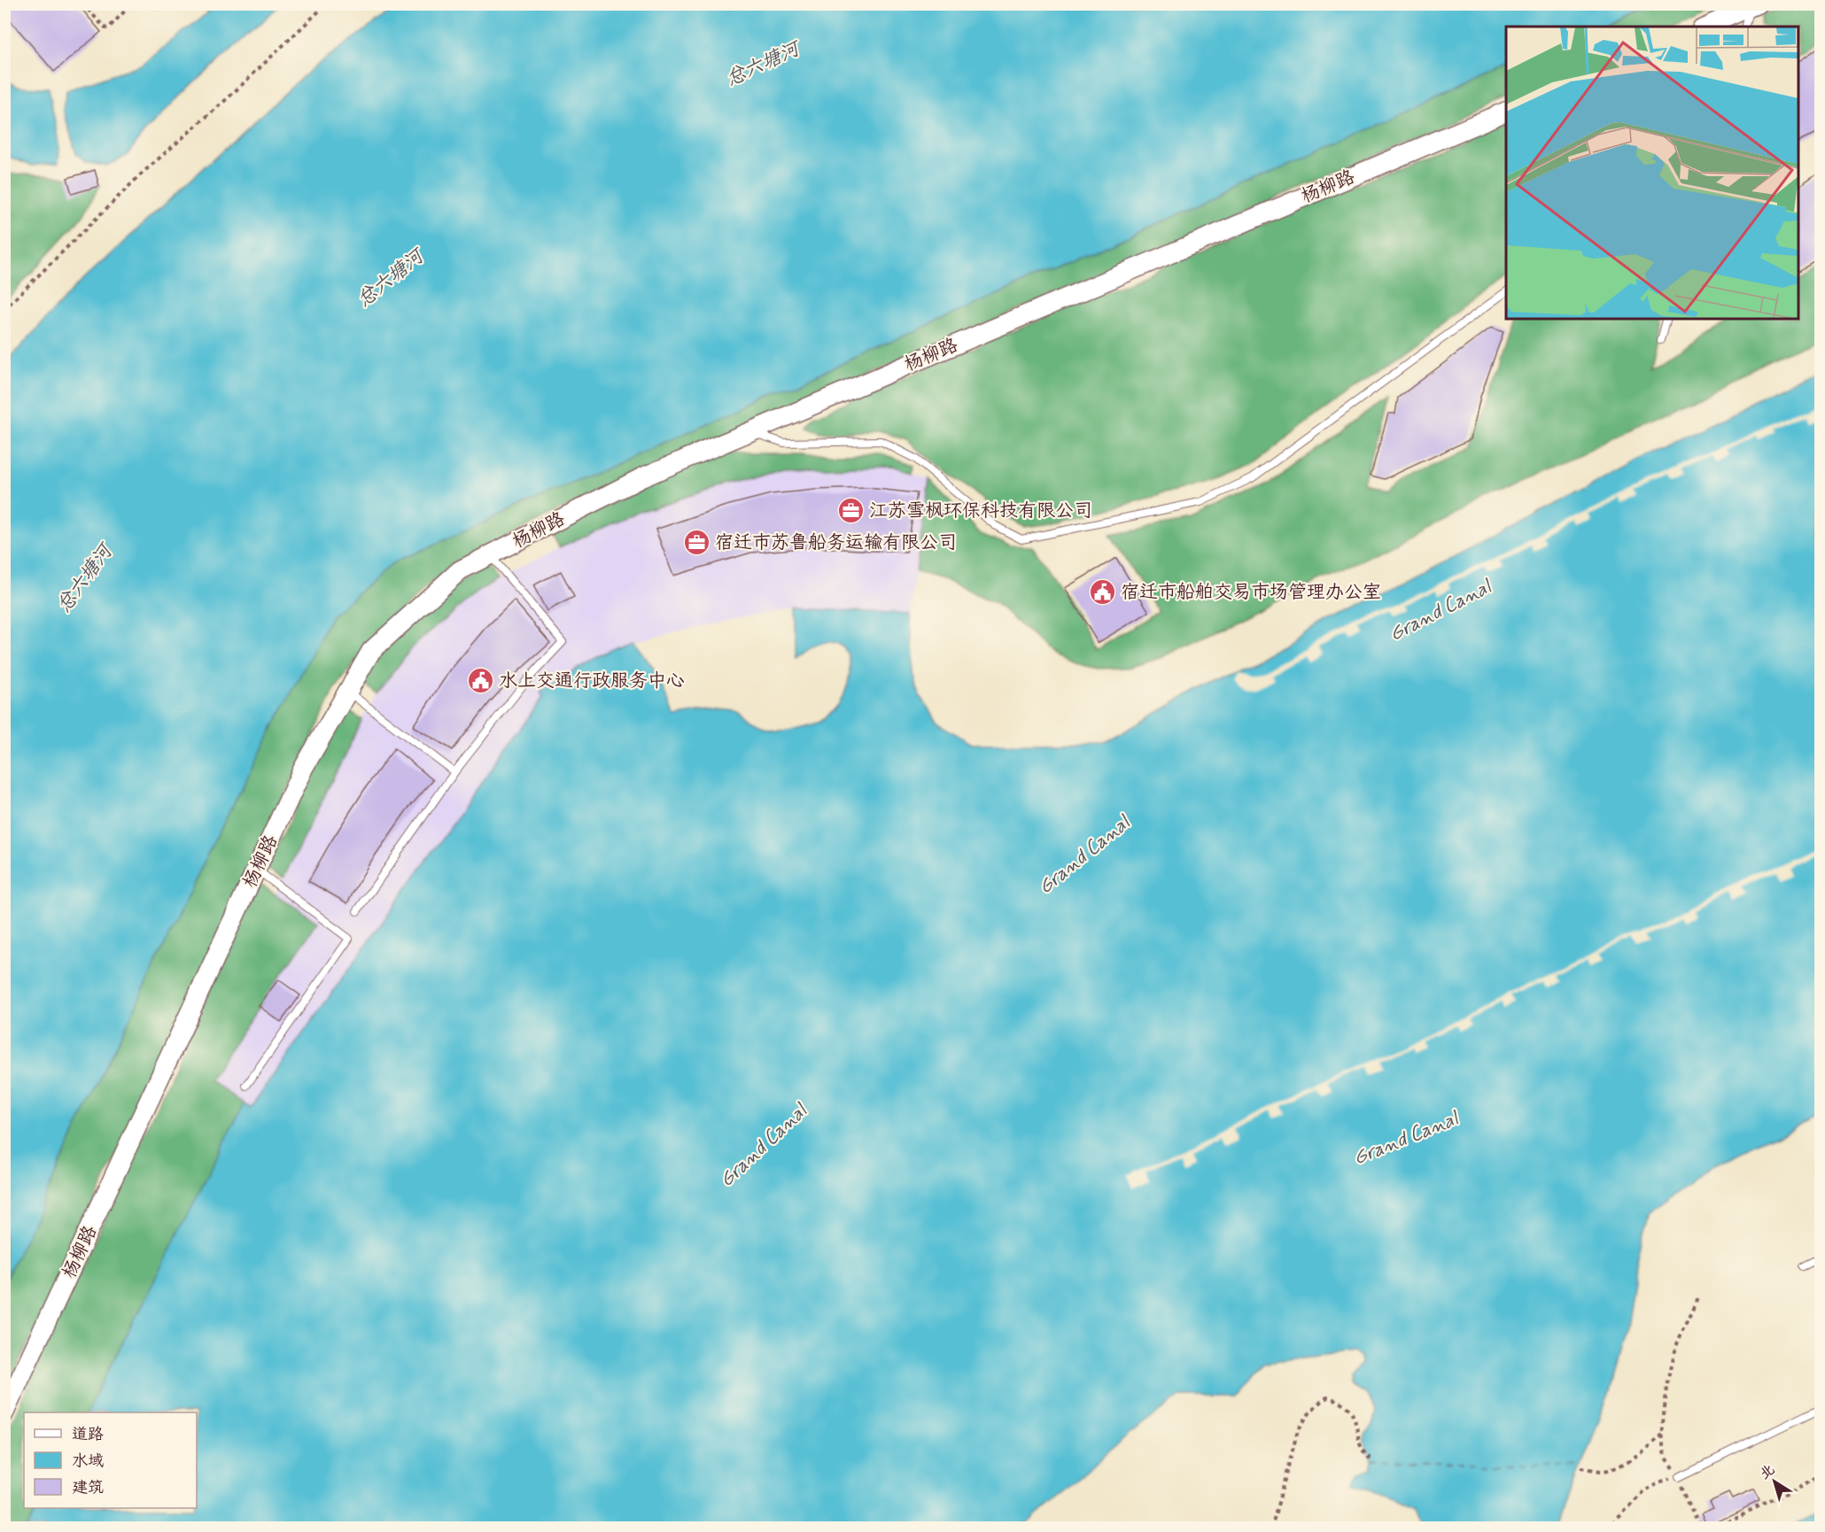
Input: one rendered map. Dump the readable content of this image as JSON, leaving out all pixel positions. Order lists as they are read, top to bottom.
{
  "streets": {
    "street": ["杨柳路"]
  },
  "water": ["总六塘河", "Grand Canal"],
  "places": {
    "office": ["江苏雪枫环保科技有限公司", "宿迁市苏鲁船务运输有限公司"],
    "public building": ["宿迁市船舶交易市场管理办公室", "水上交通行政服务中心"]
  },
  "legend": ["道路", "水域", "建筑"],
  "north": "top left"
}
